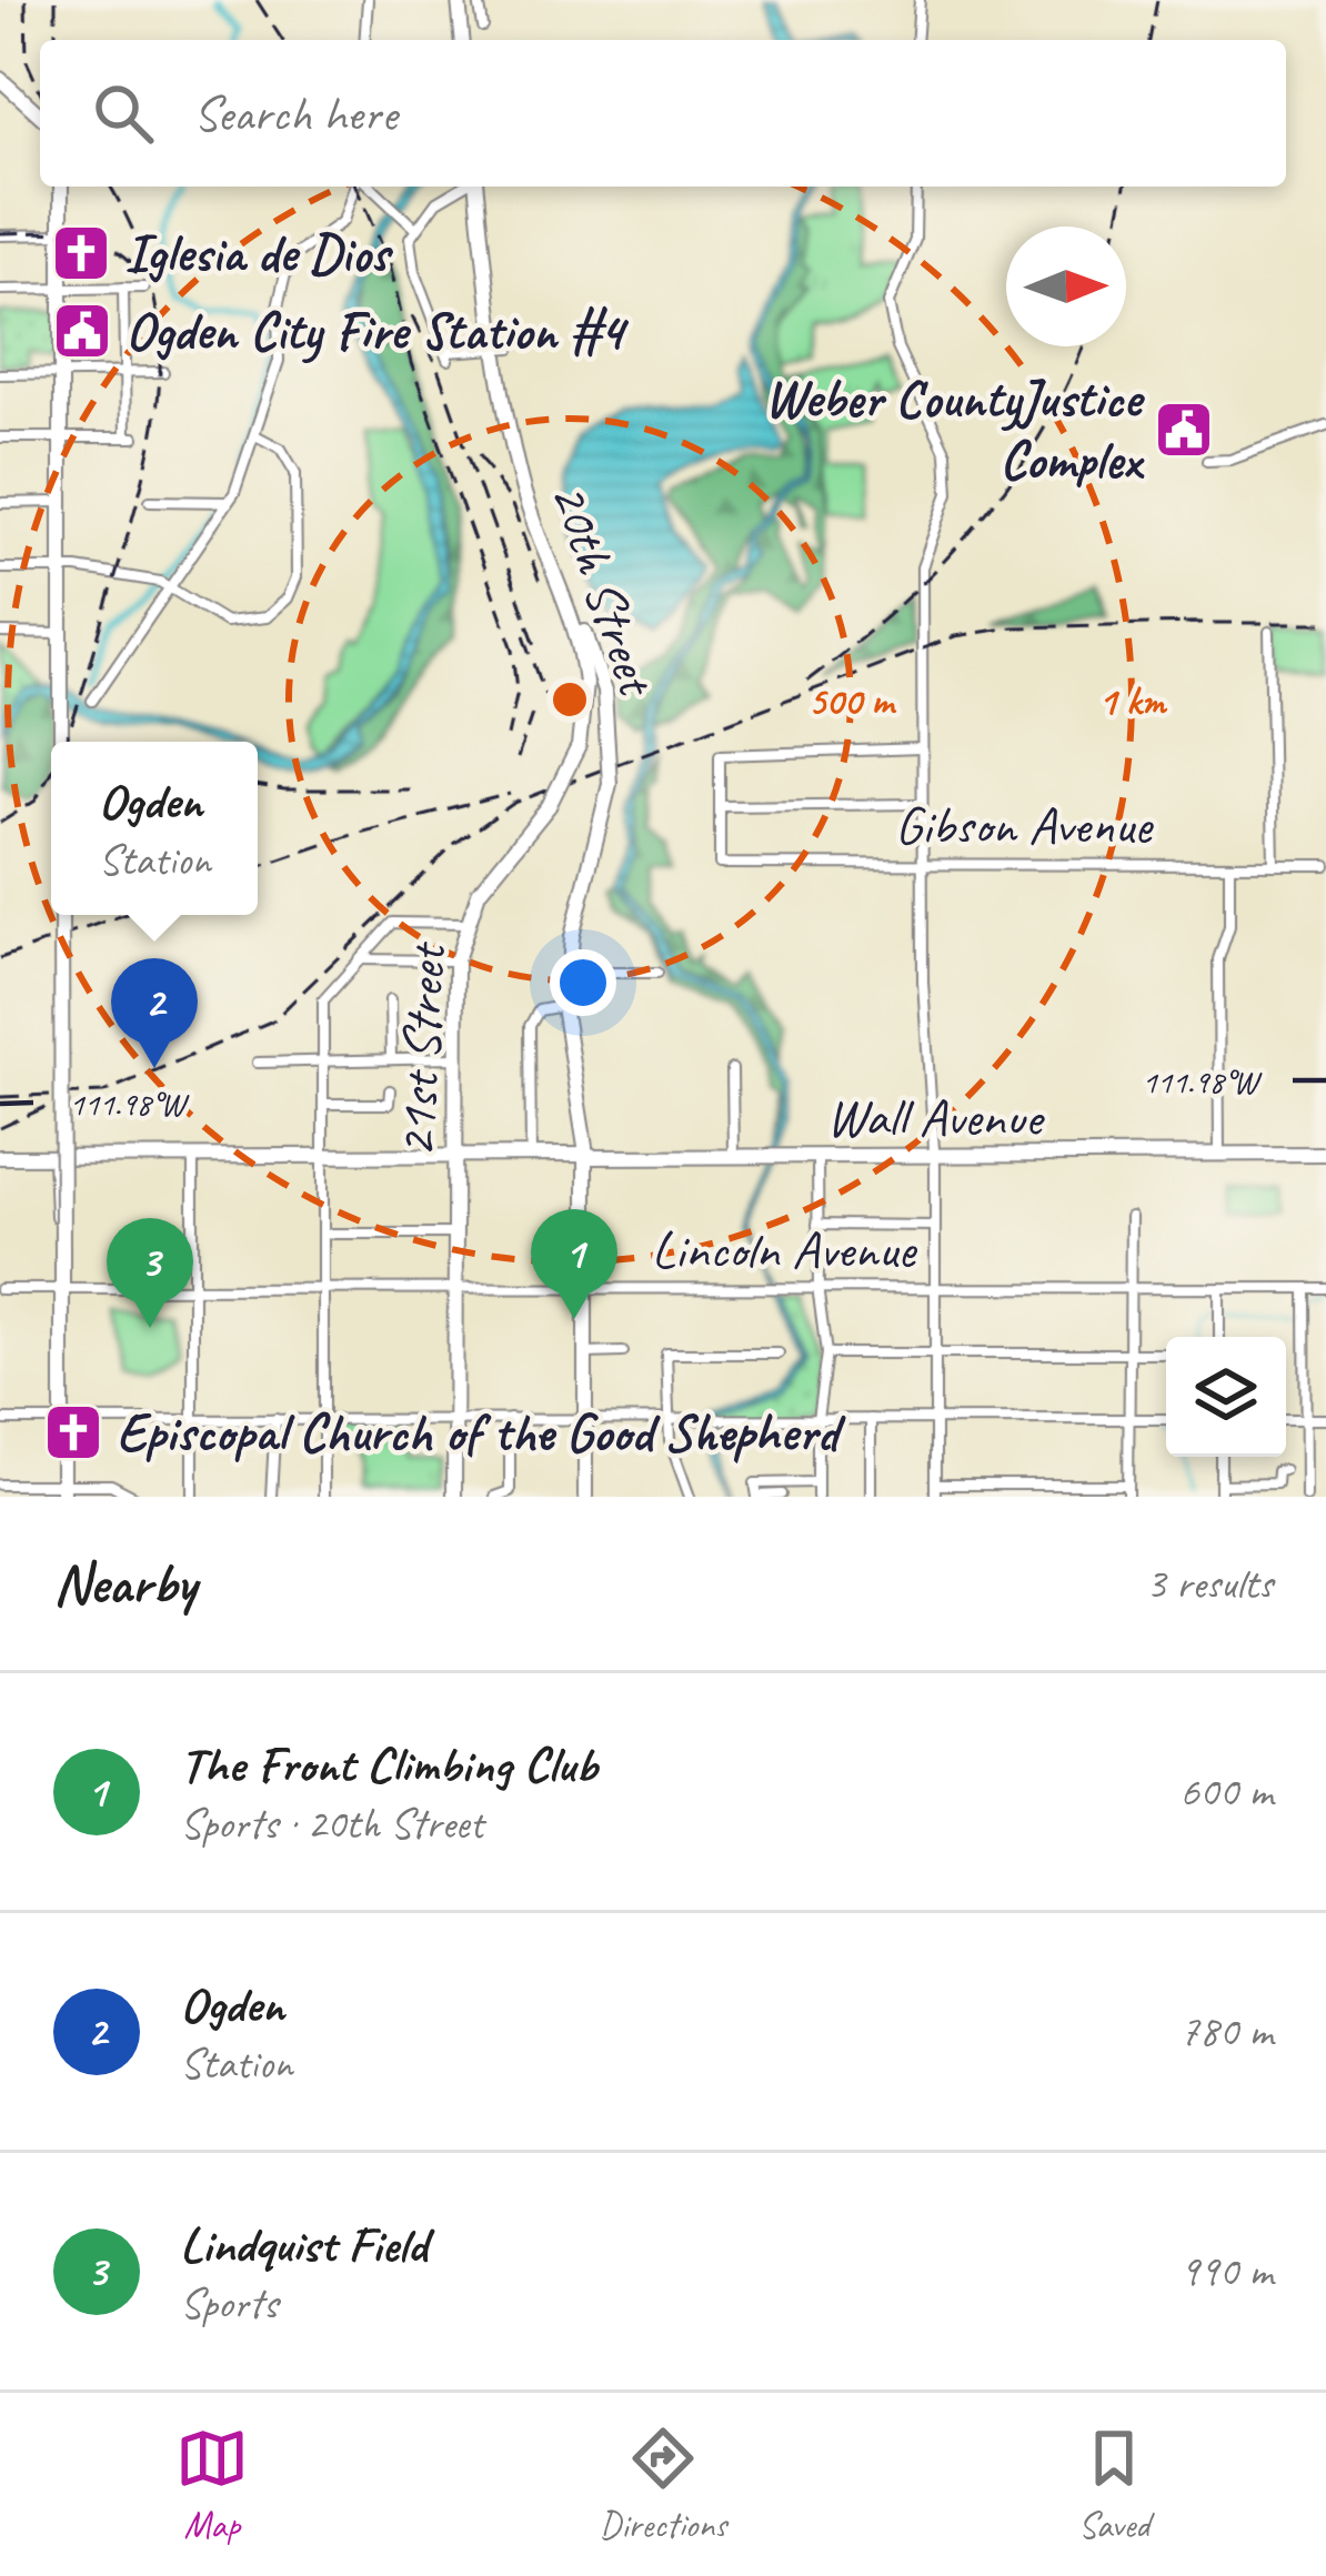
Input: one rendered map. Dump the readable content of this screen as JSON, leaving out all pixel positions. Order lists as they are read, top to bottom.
{
  "streets": {
    "main road": ["20th Street", "21st Street", "Wall Avenue"],
    "street": ["Gibson Avenue", "Lincoln Avenue"]
  },
  "crossings": [
    ["20th Street", "21st Street"],
    ["20th Street", "Wall Avenue"],
    ["20th Street", "Lincoln Avenue"],
    ["21st Street", "Wall Avenue"],
    ["21st Street", "Lincoln Avenue"]
  ],
  "places": {
    "church": ["Iglesia de Dios", "Episcopal Church of the Good Shepherd"],
    "public building": ["Ogden City Fire Station #4", "Weber CountyJustice Complex"]
  },
  "north": "right",
  "page": {
    "search": "Search here",
    "popup": ["Ogden", "Station"],
    "pins": ["2", "1", "3"],
    "heading": ["Nearby", "3 results"],
    "list": [
      {
        "mark": "1",
        "name": "The Front Climbing Club",
        "note": "Sports · 20th Street",
        "value": "600 m"
      },
      {
        "mark": "2",
        "name": "Ogden",
        "note": "Station",
        "value": "780 m"
      },
      {
        "mark": "3",
        "name": "Lindquist Field",
        "note": "Sports",
        "value": "990 m"
      }
    ],
    "nav": ["Map", "Directions", "Saved"]
  },
  "coordinates": ["111.98°W"],
  "rings": ["500 m", "1 km"]
}
